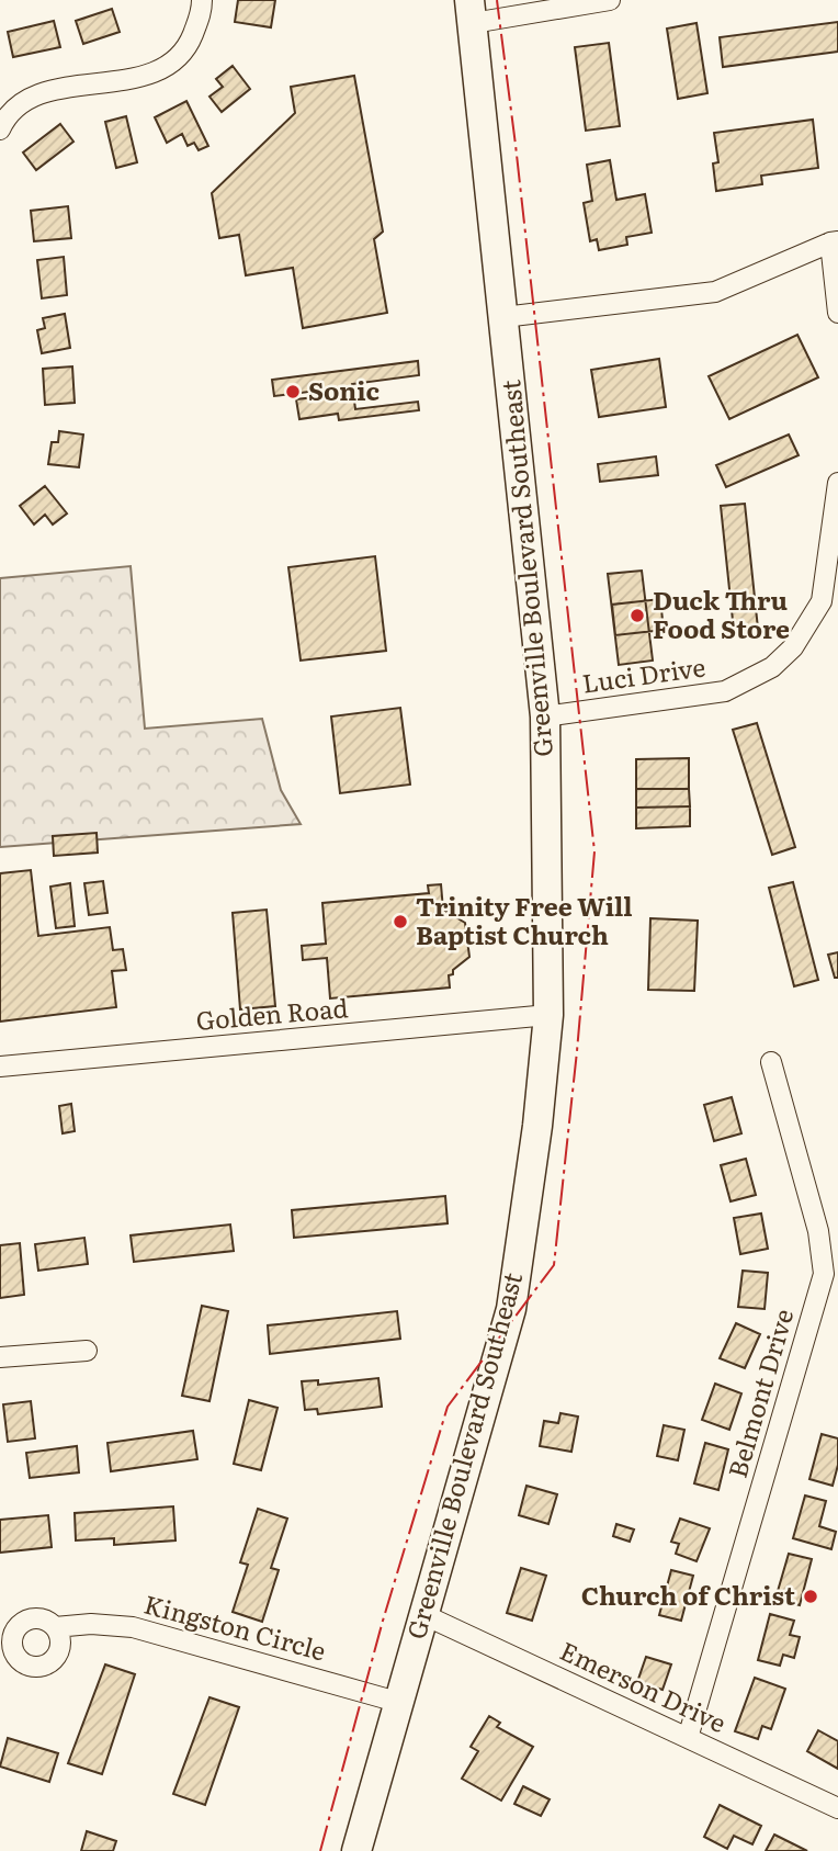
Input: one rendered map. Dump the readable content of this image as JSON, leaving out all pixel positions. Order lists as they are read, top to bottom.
{
  "streets": {
    "highway": ["Greenville Boulevard Southeast"],
    "street": [
      "Luci Drive",
      "Golden Road",
      "Belmont Drive",
      "Kingston Circle",
      "Emerson Drive"
    ]
  },
  "crossings": [
    ["Greenville Boulevard Southeast", "Luci Drive"],
    ["Greenville Boulevard Southeast", "Golden Road"],
    ["Greenville Boulevard Southeast", "Kingston Circle"],
    ["Greenville Boulevard Southeast", "Emerson Drive"],
    ["Belmont Drive", "Emerson Drive"]
  ],
  "places": [
    "Sonic",
    "Duck Thru Food Store",
    "Trinity Free Will Baptist Church",
    "Church of Christ"
  ]
}
